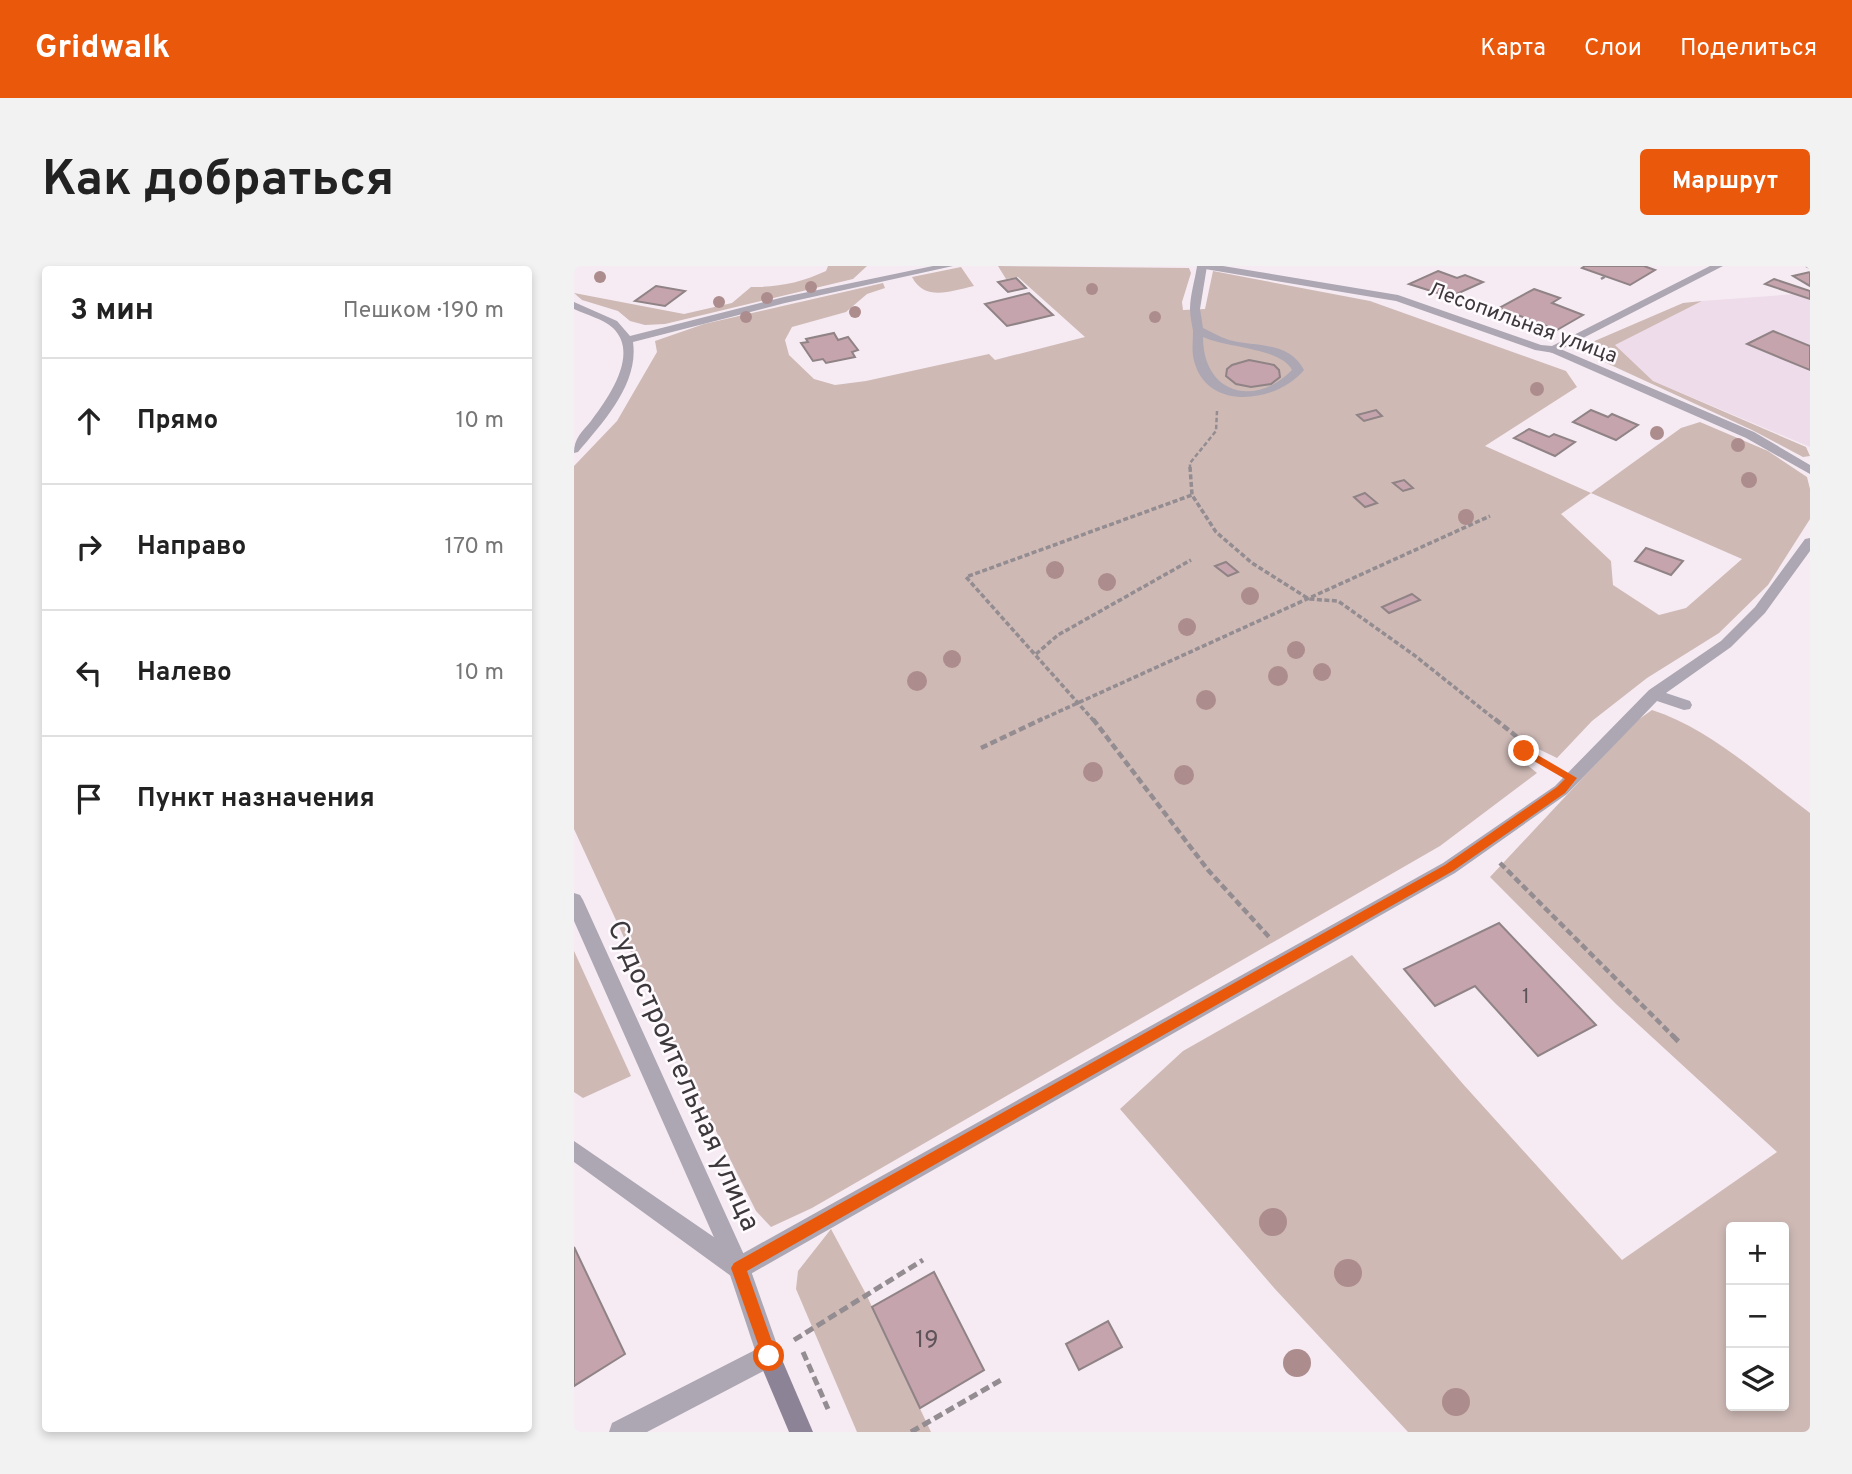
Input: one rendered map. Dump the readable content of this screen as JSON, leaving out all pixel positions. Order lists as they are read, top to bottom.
{
  "streets": {
    "street": ["Лесопильная улица", "Судостроительная улица"]
  },
  "house_numbers": ["1", "19"],
  "page": {
    "header": "Gridwalk",
    "nav": ["Карта", "Слои", "Поделиться"],
    "buttons": "Маршрут",
    "title": "Как добраться",
    "heading": ["3 мин", "Пешком · 190 m"],
    "list": [
      ["Прямо", "10 m"],
      ["Направо", "170 m"],
      ["Налево", "10 m"],
      "Пункт назначения"
    ],
    "map_buttons": ["+", "−"]
  }
}
